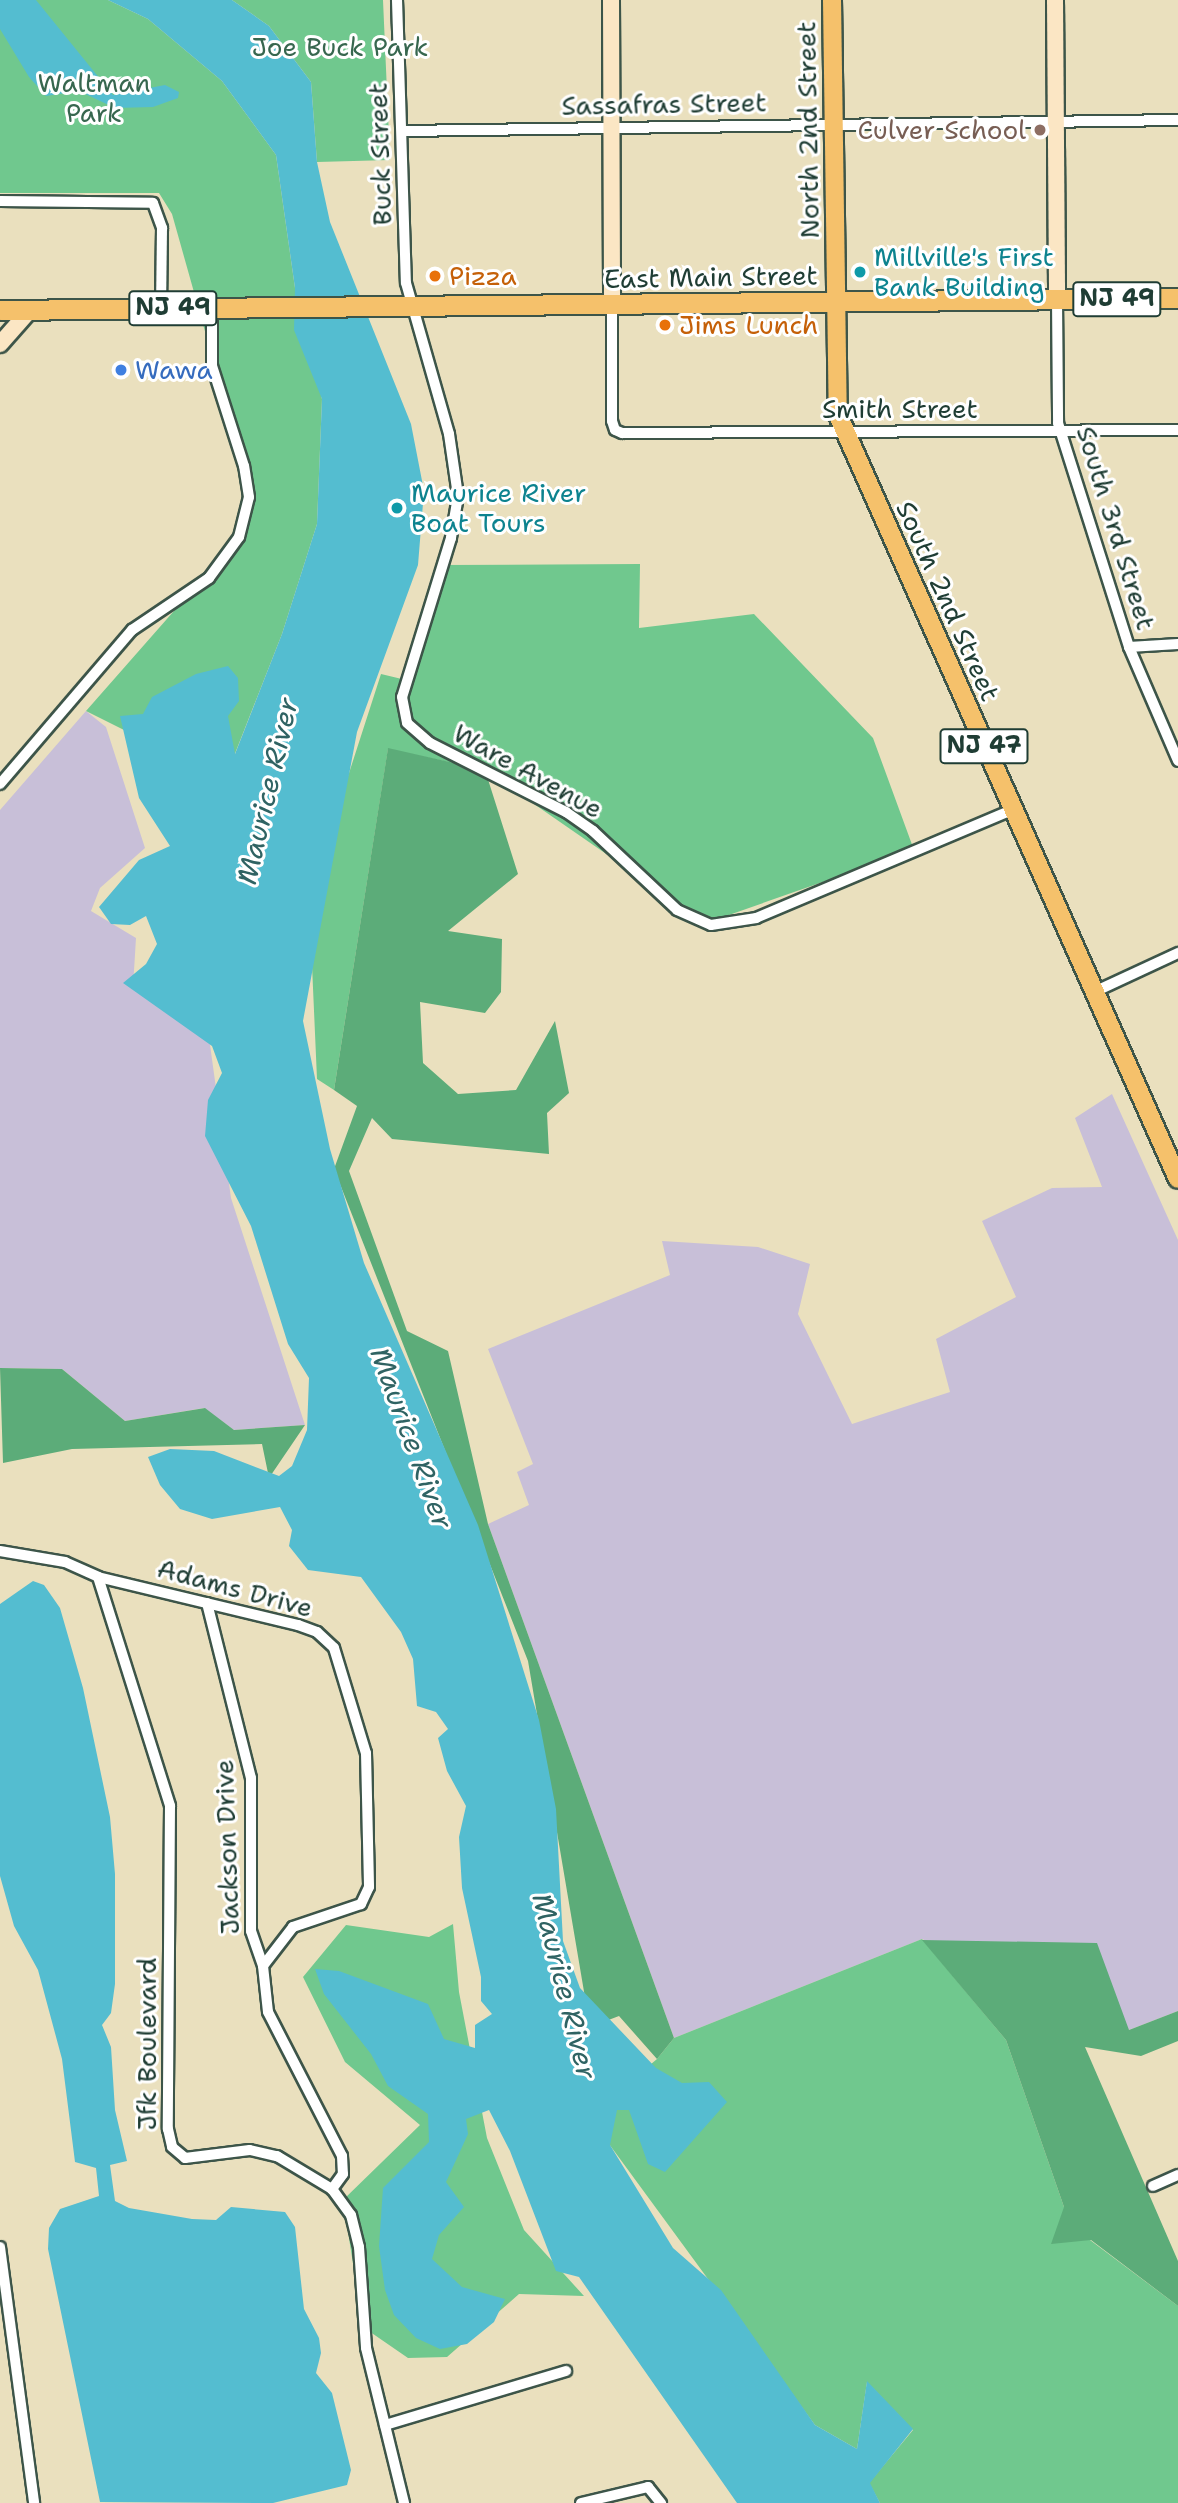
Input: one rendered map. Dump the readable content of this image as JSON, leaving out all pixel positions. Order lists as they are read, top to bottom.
{
  "streets": {
    "highway": ["East Main Street", "NJ 49"],
    "main road": ["North 2nd Street", "South 2nd Street", "NJ 47"],
    "street": [
      "Sassafras Street",
      "Buck Street",
      "Smith Street",
      "South 3rd Street",
      "Ware Avenue",
      "Adams Drive",
      "Jackson Drive",
      "Jfk Boulevard"
    ]
  },
  "crossings": [
    ["Sassafras Street", "North 2nd Street"],
    ["Sassafras Street", "Buck Street"],
    ["North 2nd Street", "East Main Street"],
    ["North 2nd Street", "South 2nd Street"],
    ["Buck Street", "East Main Street"],
    ["Buck Street", "NJ 49"],
    ["Buck Street", "Ware Avenue"],
    ["East Main Street", "NJ 49"],
    ["East Main Street", "Smith Street"],
    ["East Main Street", "South 3rd Street"],
    ["East Main Street", "South 2nd Street"],
    ["East Main Street", "Ware Avenue"],
    ["NJ 49", "Ware Avenue"],
    ["Smith Street", "South 3rd Street"],
    ["Smith Street", "South 2nd Street"],
    ["South 2nd Street", "Ware Avenue"],
    ["Adams Drive", "Jackson Drive"],
    ["Adams Drive", "Jfk Boulevard"]
  ],
  "water": ["Maurice River"],
  "parks": ["Joe Buck Park", "Waltman Park"],
  "places": [
    "Culver School",
    "Millville's First Bank Building",
    "Pizza",
    "Jims Lunch",
    "Wawa",
    "Maurice River Boat Tours"
  ]
}
